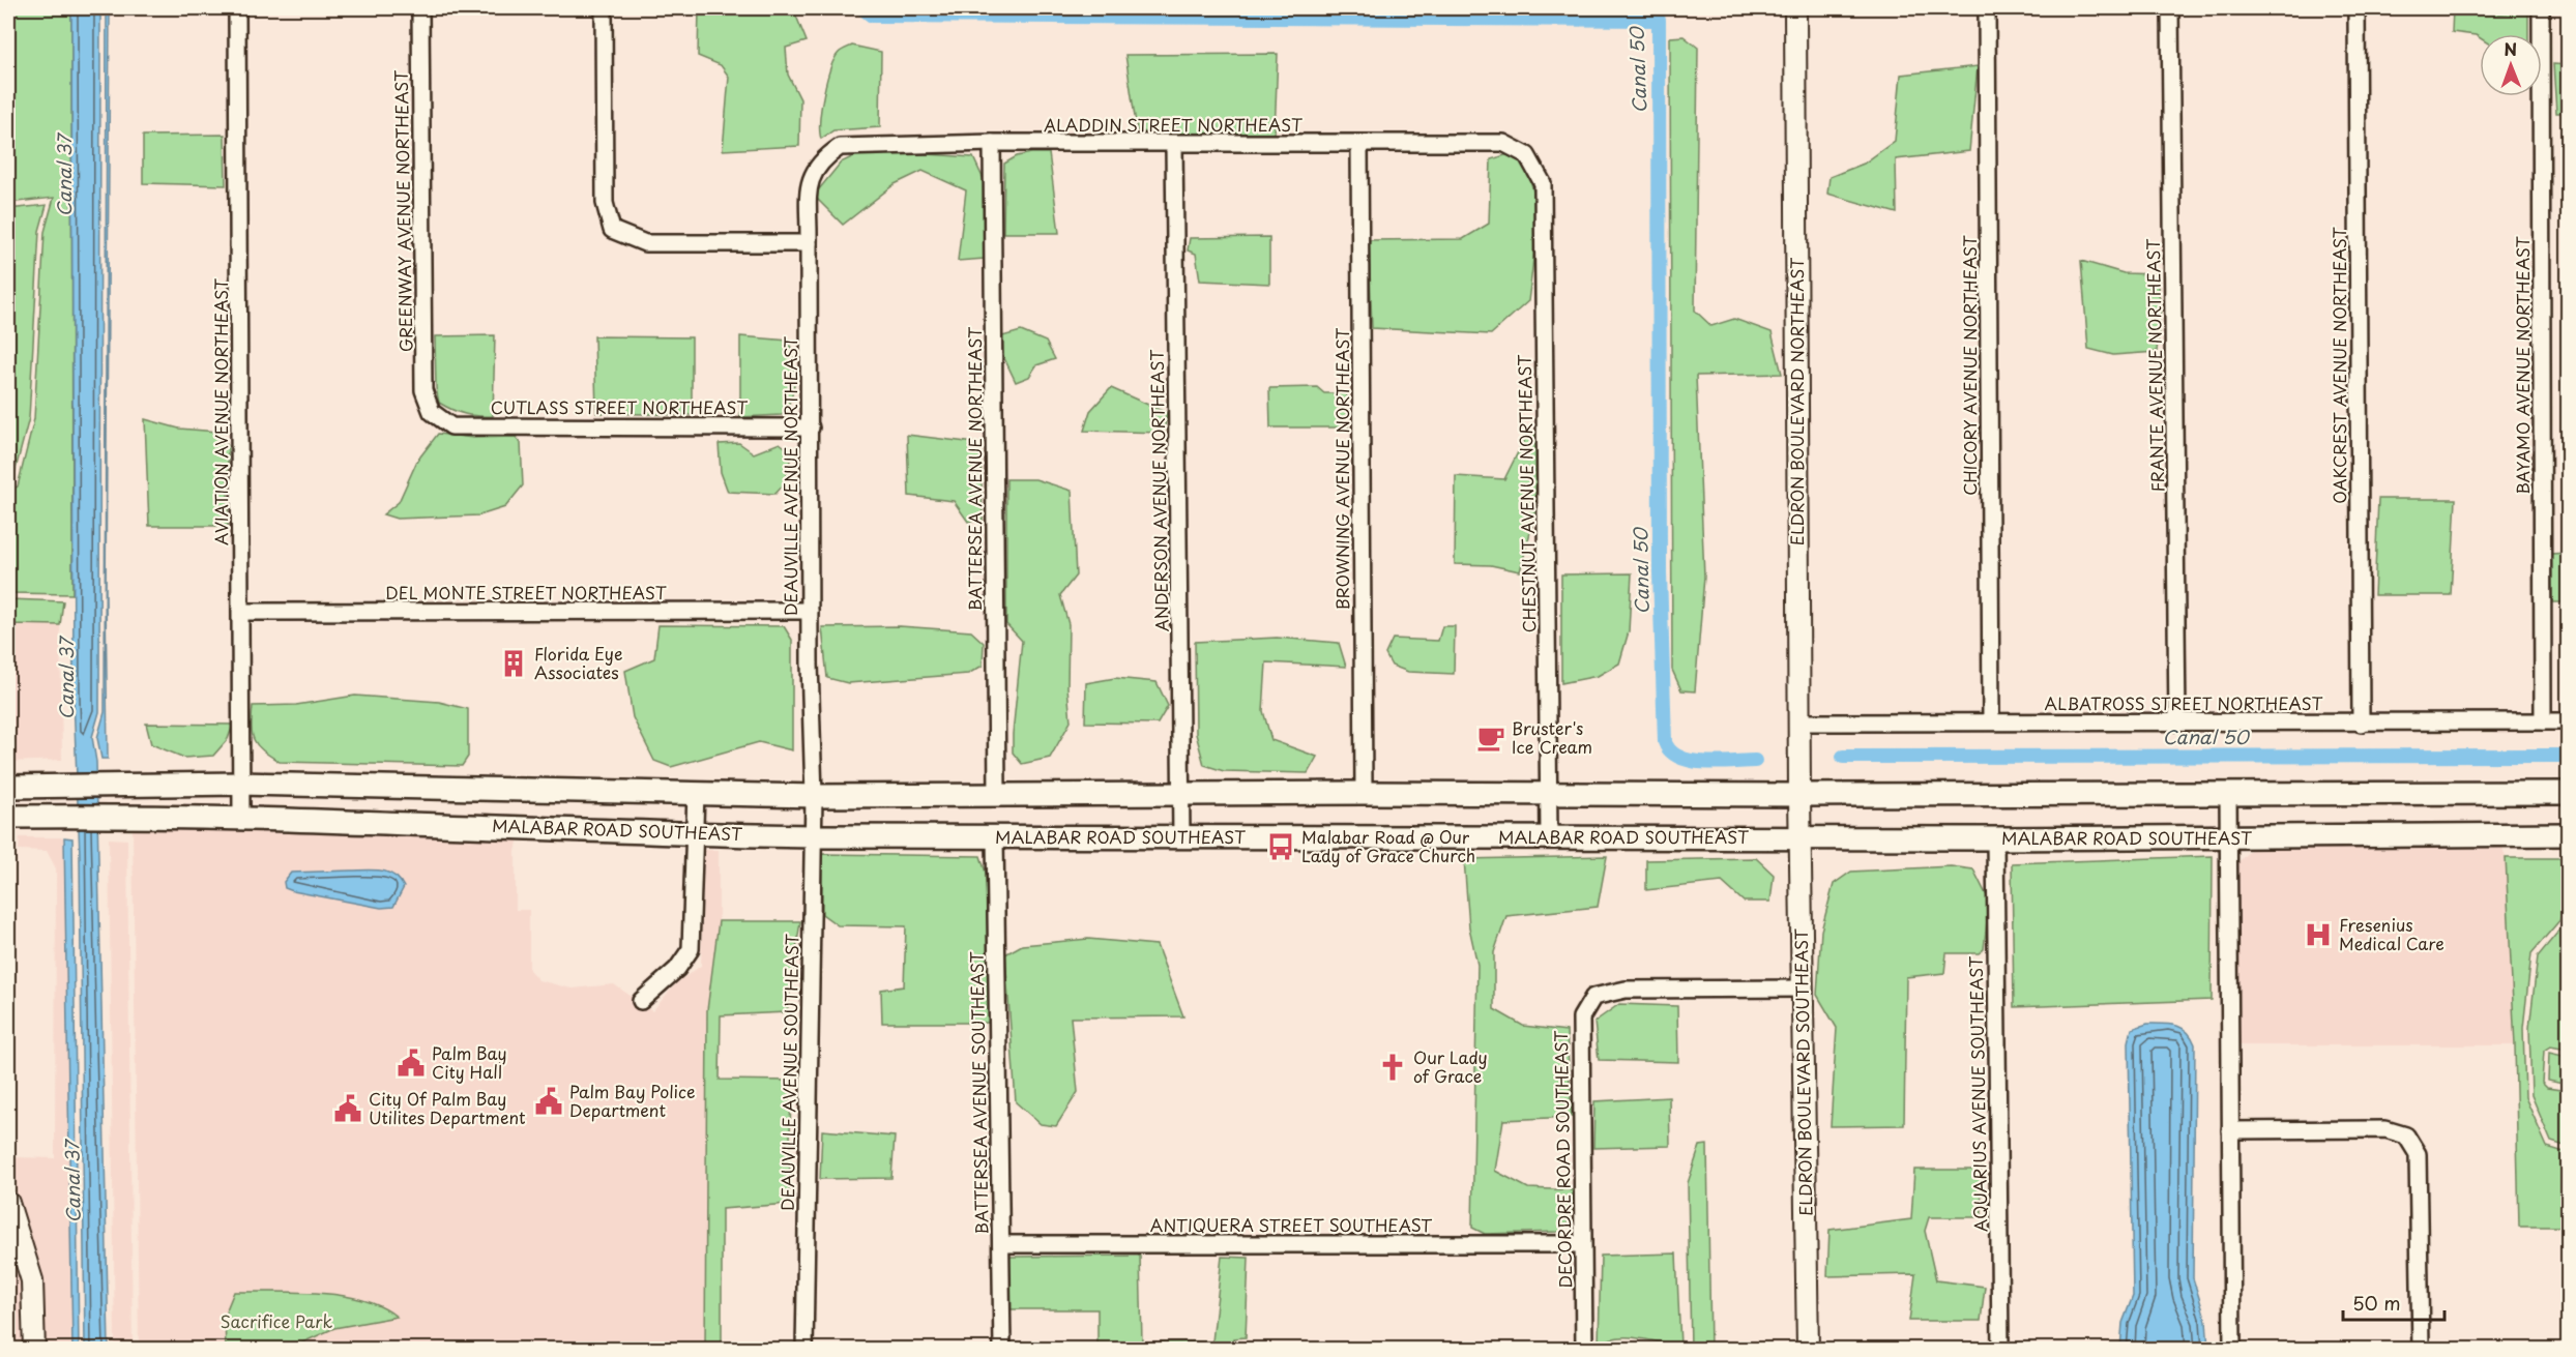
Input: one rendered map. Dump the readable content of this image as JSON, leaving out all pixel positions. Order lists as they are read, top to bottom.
{
  "streets": {
    "main road": ["MALABAR ROAD SOUTHEAST"],
    "street": [
      "ALADDIN STREET NORTHEAST",
      "GREENWAY AVENUE NORTHEAST",
      "CHICORY AVENUE NORTHEAST",
      "FRANTE AVENUE NORTHEAST",
      "OAKCREST AVENUE NORTHEAST",
      "BAYAMO AVENUE NORTHEAST",
      "ELDRON BOULEVARD NORTHEAST",
      "CUTLASS STREET NORTHEAST",
      "AVIATION AVENUE NORTHEAST",
      "BATTERSEA AVENUE NORTHEAST",
      "BROWNING AVENUE NORTHEAST",
      "DEAUVILLE AVENUE NORTHEAST",
      "ANDERSON AVENUE NORTHEAST",
      "CHESTNUT AVENUE NORTHEAST",
      "DEL MONTE STREET NORTHEAST",
      "ALBATROSS STREET NORTHEAST",
      "DEAUVILLE AVENUE SOUTHEAST",
      "ELDRON BOULEVARD SOUTHEAST",
      "BATTERSEA AVENUE SOUTHEAST",
      "AQUARIUS AVENUE SOUTHEAST",
      "DECORDRE ROAD SOUTHEAST",
      "ANTIQUERA STREET SOUTHEAST"
    ]
  },
  "crossings": [
    ["ALADDIN STREET NORTHEAST", "BATTERSEA AVENUE NORTHEAST"],
    ["ALADDIN STREET NORTHEAST", "BROWNING AVENUE NORTHEAST"],
    ["ALADDIN STREET NORTHEAST", "DEAUVILLE AVENUE NORTHEAST"],
    ["ALADDIN STREET NORTHEAST", "ANDERSON AVENUE NORTHEAST"],
    ["ALADDIN STREET NORTHEAST", "CHESTNUT AVENUE NORTHEAST"],
    ["GREENWAY AVENUE NORTHEAST", "CUTLASS STREET NORTHEAST"],
    ["CHICORY AVENUE NORTHEAST", "ALBATROSS STREET NORTHEAST"],
    ["FRANTE AVENUE NORTHEAST", "ALBATROSS STREET NORTHEAST"],
    ["OAKCREST AVENUE NORTHEAST", "ALBATROSS STREET NORTHEAST"],
    ["BAYAMO AVENUE NORTHEAST", "ALBATROSS STREET NORTHEAST"],
    ["ELDRON BOULEVARD NORTHEAST", "ALBATROSS STREET NORTHEAST"],
    ["ELDRON BOULEVARD NORTHEAST", "ELDRON BOULEVARD SOUTHEAST"],
    ["CUTLASS STREET NORTHEAST", "DEAUVILLE AVENUE NORTHEAST"],
    ["AVIATION AVENUE NORTHEAST", "DEL MONTE STREET NORTHEAST"],
    ["AVIATION AVENUE NORTHEAST", "MALABAR ROAD SOUTHEAST"],
    ["DEAUVILLE AVENUE NORTHEAST", "DEL MONTE STREET NORTHEAST"],
    ["DEAUVILLE AVENUE NORTHEAST", "DEAUVILLE AVENUE SOUTHEAST"],
    ["ANDERSON AVENUE NORTHEAST", "MALABAR ROAD SOUTHEAST"],
    ["CHESTNUT AVENUE NORTHEAST", "MALABAR ROAD SOUTHEAST"],
    ["MALABAR ROAD SOUTHEAST", "DEAUVILLE AVENUE SOUTHEAST"],
    ["MALABAR ROAD SOUTHEAST", "ELDRON BOULEVARD SOUTHEAST"],
    ["MALABAR ROAD SOUTHEAST", "BATTERSEA AVENUE SOUTHEAST"],
    ["MALABAR ROAD SOUTHEAST", "AQUARIUS AVENUE SOUTHEAST"],
    ["ELDRON BOULEVARD SOUTHEAST", "DECORDRE ROAD SOUTHEAST"],
    ["BATTERSEA AVENUE SOUTHEAST", "ANTIQUERA STREET SOUTHEAST"],
    ["DECORDRE ROAD SOUTHEAST", "ANTIQUERA STREET SOUTHEAST"]
  ],
  "water": ["Canal 50", "Canal 37"],
  "parks": ["Sacrifice Park"],
  "places": {
    "building": ["Florida Eye Associates"],
    "cafe": ["Bruster's Ice Cream"],
    "bus stop": ["Malabar Road @ Our Lady of Grace Church"],
    "hospital": ["Fresenius Medical Care"],
    "public building": ["Palm Bay City Hall", "Palm Bay Police Department", "City Of Palm Bay Utilites Department"],
    "church": ["Our Lady of Grace"]
  },
  "scale_bar": "50 m",
  "north": "top"
}
